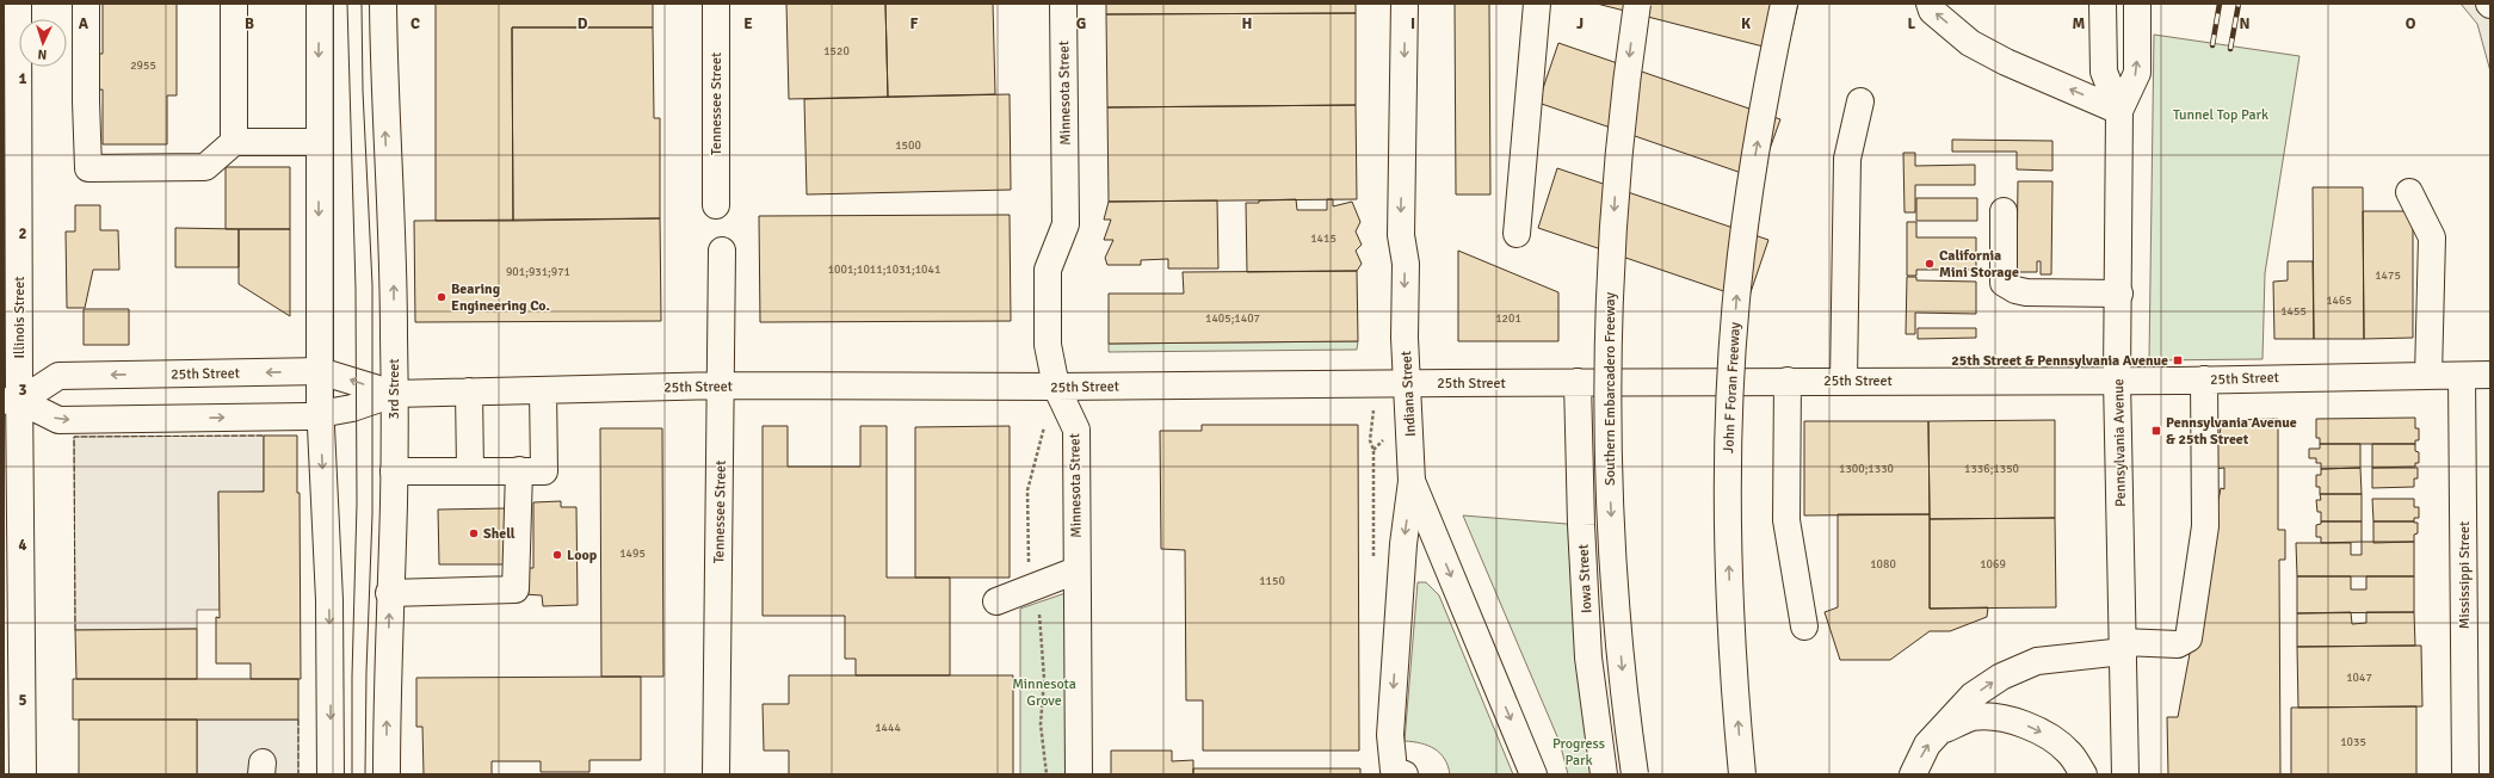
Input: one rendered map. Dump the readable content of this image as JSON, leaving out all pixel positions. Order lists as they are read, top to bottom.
{
  "streets": {
    "main road": [
      "Minnesota Street",
      "Tennessee Street",
      "Illinois Street",
      "25th Street",
      "John F Foran Freeway",
      "3rd Street",
      "Southern Embarcadero Freeway",
      "Indiana Street",
      "Pennsylvania Avenue",
      "Mississippi Street",
      "Iowa Street"
    ]
  },
  "crossings": [
    ["Minnesota Street", "25th Street"],
    ["Tennessee Street", "25th Street"],
    ["Illinois Street", "25th Street"],
    ["25th Street", "3rd Street"],
    ["25th Street", "Indiana Street"],
    ["25th Street", "Pennsylvania Avenue"],
    ["25th Street", "Mississippi Street"],
    ["25th Street", "Iowa Street"]
  ],
  "parks": ["Tunnel Top Park", "Minnesota Grove", "Progress Park"],
  "places": {
    "other": [
      "California Mini Storage",
      "Bearing Engineering Co.",
      "Shell",
      "Loop"
    ],
    "transit": ["25th Street & Pennsylvania Avenue", "Pennsylvania Avenue & 25th Street"]
  },
  "house_numbers": [
    "1520",
    "2955",
    "1500",
    "1415",
    "1001;1011;1031;1041",
    "901;931;971",
    "1475",
    "1465",
    "1455",
    "1405;1407",
    "1201",
    "1300;1330",
    "1336;1350",
    "1495",
    "1080",
    "1069",
    "1150",
    "1047",
    "1444",
    "1035"
  ],
  "north": "bottom",
  "grid": {
    "columns": [
      "A",
      "B",
      "C",
      "D",
      "E",
      "F",
      "G",
      "H",
      "I",
      "J",
      "K",
      "L",
      "M",
      "N",
      "O"
    ],
    "rows": [
      "1",
      "2",
      "3",
      "4",
      "5"
    ]
  }
}
